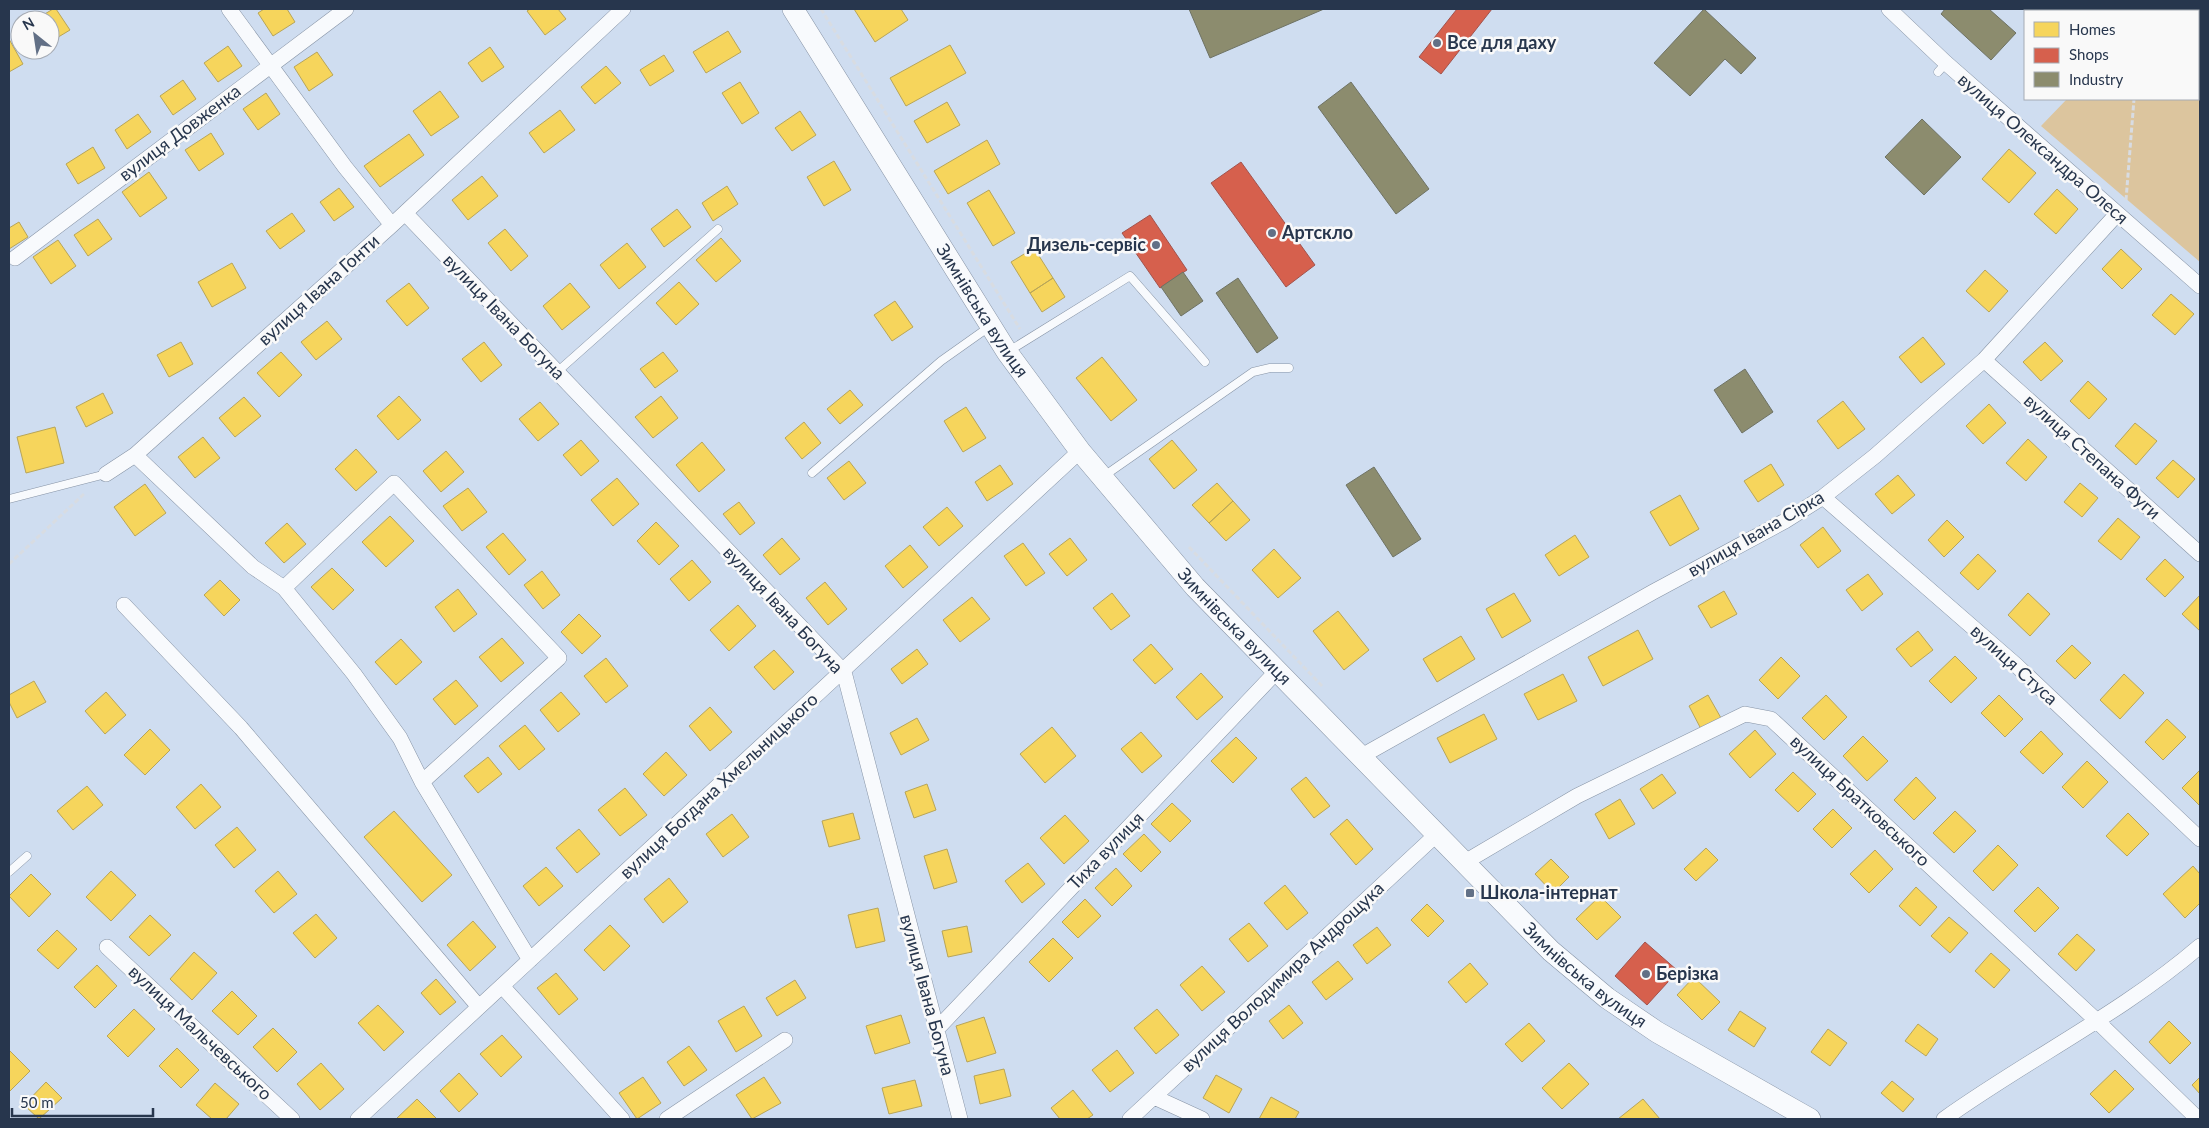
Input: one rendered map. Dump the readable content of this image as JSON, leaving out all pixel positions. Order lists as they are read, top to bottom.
{
  "streets": {
    "main road": ["Зимнівська вулиця"],
    "street": [
      "вулиця Довженка",
      "вулиця Олександра Олеся",
      "вулиця Івана Гонти",
      "вулиця Івана Богуна",
      "вулиця Степана Фуги",
      "вулиця Івана Сірка",
      "вулиця Стуса",
      "вулиця Богдана Хмельницького",
      "вулиця Братковського",
      "Тиха вулиця",
      "вулиця Володимира Андрощука",
      "вулиця Мальчевського"
    ]
  },
  "crossings": [
    ["вулиця Олександра Олеся", "вулиця Івана Сірка"],
    ["вулиця Івана Гонти", "вулиця Івана Богуна"],
    ["Зимнівська вулиця", "вулиця Івана Сірка"],
    ["Зимнівська вулиця", "вулиця Богдана Хмельницького"],
    ["Зимнівська вулиця", "вулиця Братковського"],
    ["Зимнівська вулиця", "Тиха вулиця"],
    ["Зимнівська вулиця", "вулиця Володимира Андрощука"],
    ["вулиця Івана Богуна", "вулиця Богдана Хмельницького"],
    ["вулиця Івана Богуна", "Тиха вулиця"],
    ["вулиця Степана Фуги", "вулиця Івана Сірка"],
    ["вулиця Івана Сірка", "вулиця Стуса"]
  ],
  "places": {
    "other": [
      "Все для даху",
      "Артскло",
      "Дизель-сервіс",
      "Берізка"
    ],
    "transit": ["Школа-інтернат"]
  },
  "legend": ["Homes", "Shops", "Industry"],
  "scale_bar": "50 m",
  "north": "top left"
}
